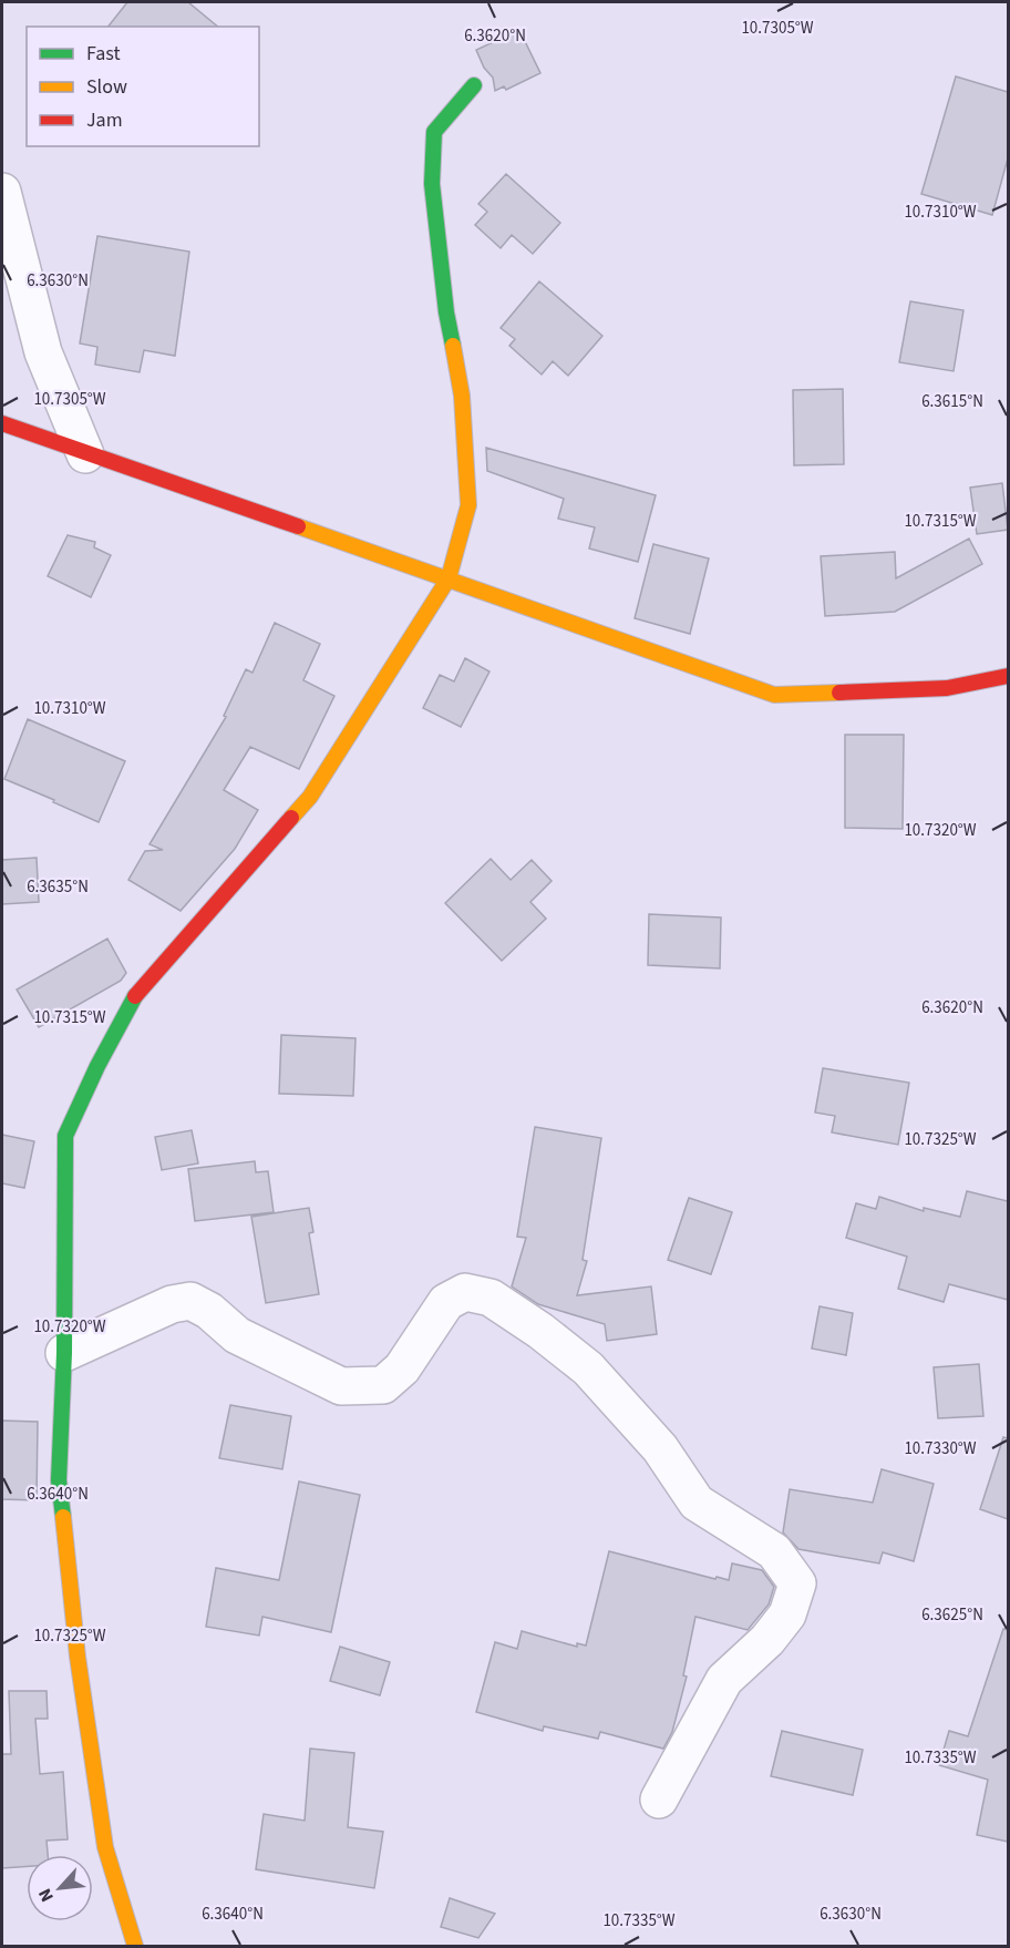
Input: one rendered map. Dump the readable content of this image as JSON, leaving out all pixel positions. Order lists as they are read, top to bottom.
{
  "legend": ["Fast", "Slow", "Jam"],
  "north": "bottom left",
  "coordinates": [
    "10.7305°W",
    "6.3620°N",
    "10.7310°W",
    "6.3630°N",
    "6.3615°N",
    "10.7315°W",
    "10.7320°W",
    "6.3635°N",
    "10.7325°W",
    "10.7330°W",
    "6.3640°N",
    "6.3625°N",
    "10.7335°W"
  ]
}
